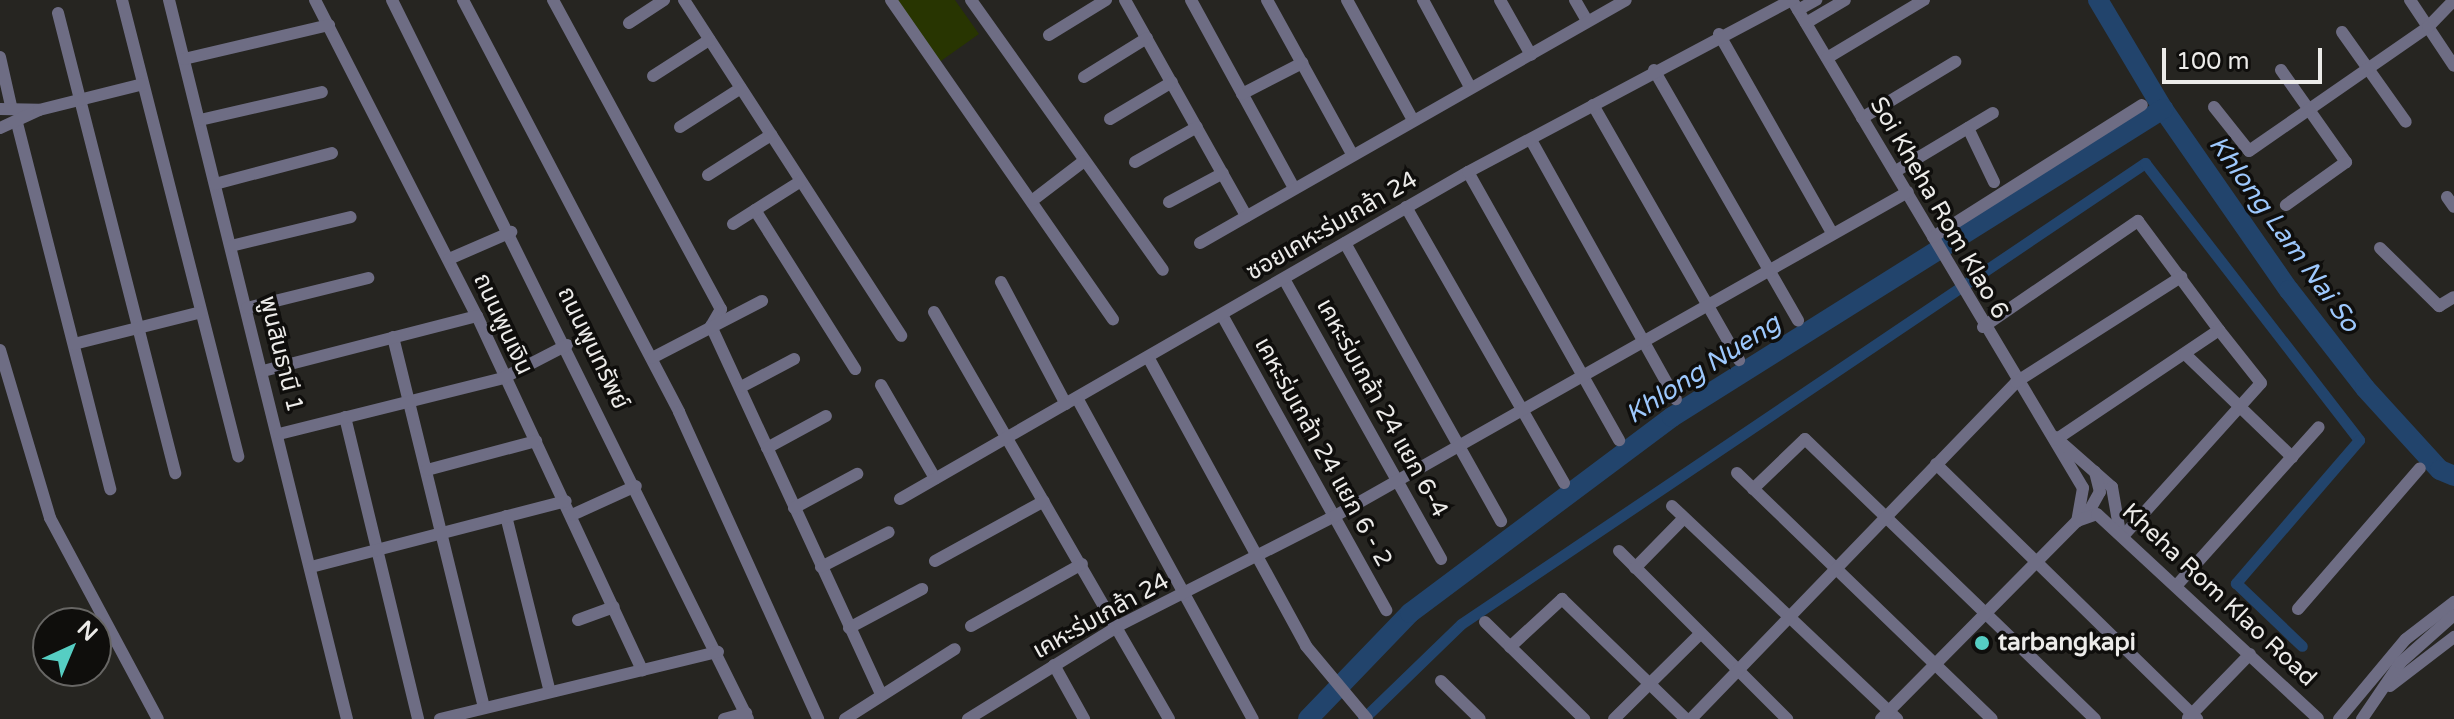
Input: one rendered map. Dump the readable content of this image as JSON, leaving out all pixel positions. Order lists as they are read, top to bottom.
{
  "streets": {
    "street": [
      "Soi Kheha Rom Klao 6",
      "ซอยเคหะร่มเกล้า 24",
      "ถนนพูนเงิน",
      "ถนนพูนทรัพย์",
      "พูนสินธานี 1",
      "เคหะร่มเกล้า 24 แยก 6-4",
      "เคหะร่มเกล้า 24 แยก 6 - 2",
      "Kheha Rom Klao Road",
      "เคหะร่มเกล้า 24"
    ]
  },
  "crossings": [
    ["Soi Kheha Rom Klao 6", "ซอยเคหะร่มเกล้า 24"],
    ["Soi Kheha Rom Klao 6", "Kheha Rom Klao Road"],
    ["Soi Kheha Rom Klao 6", "เคหะร่มเกล้า 24"],
    ["ซอยเคหะร่มเกล้า 24", "เคหะร่มเกล้า 24 แยก 6-4"],
    ["ซอยเคหะร่มเกล้า 24", "เคหะร่มเกล้า 24 แยก 6 - 2"],
    ["เคหะร่มเกล้า 24 แยก 6-4", "เคหะร่มเกล้า 24"],
    ["เคหะร่มเกล้า 24 แยก 6 - 2", "เคหะร่มเกล้า 24"]
  ],
  "water": ["Khlong Lam Nai So", "Khlong Nueng"],
  "places": ["tarbangkapi"],
  "scale_bar": "100 m",
  "north": "top right"
}
